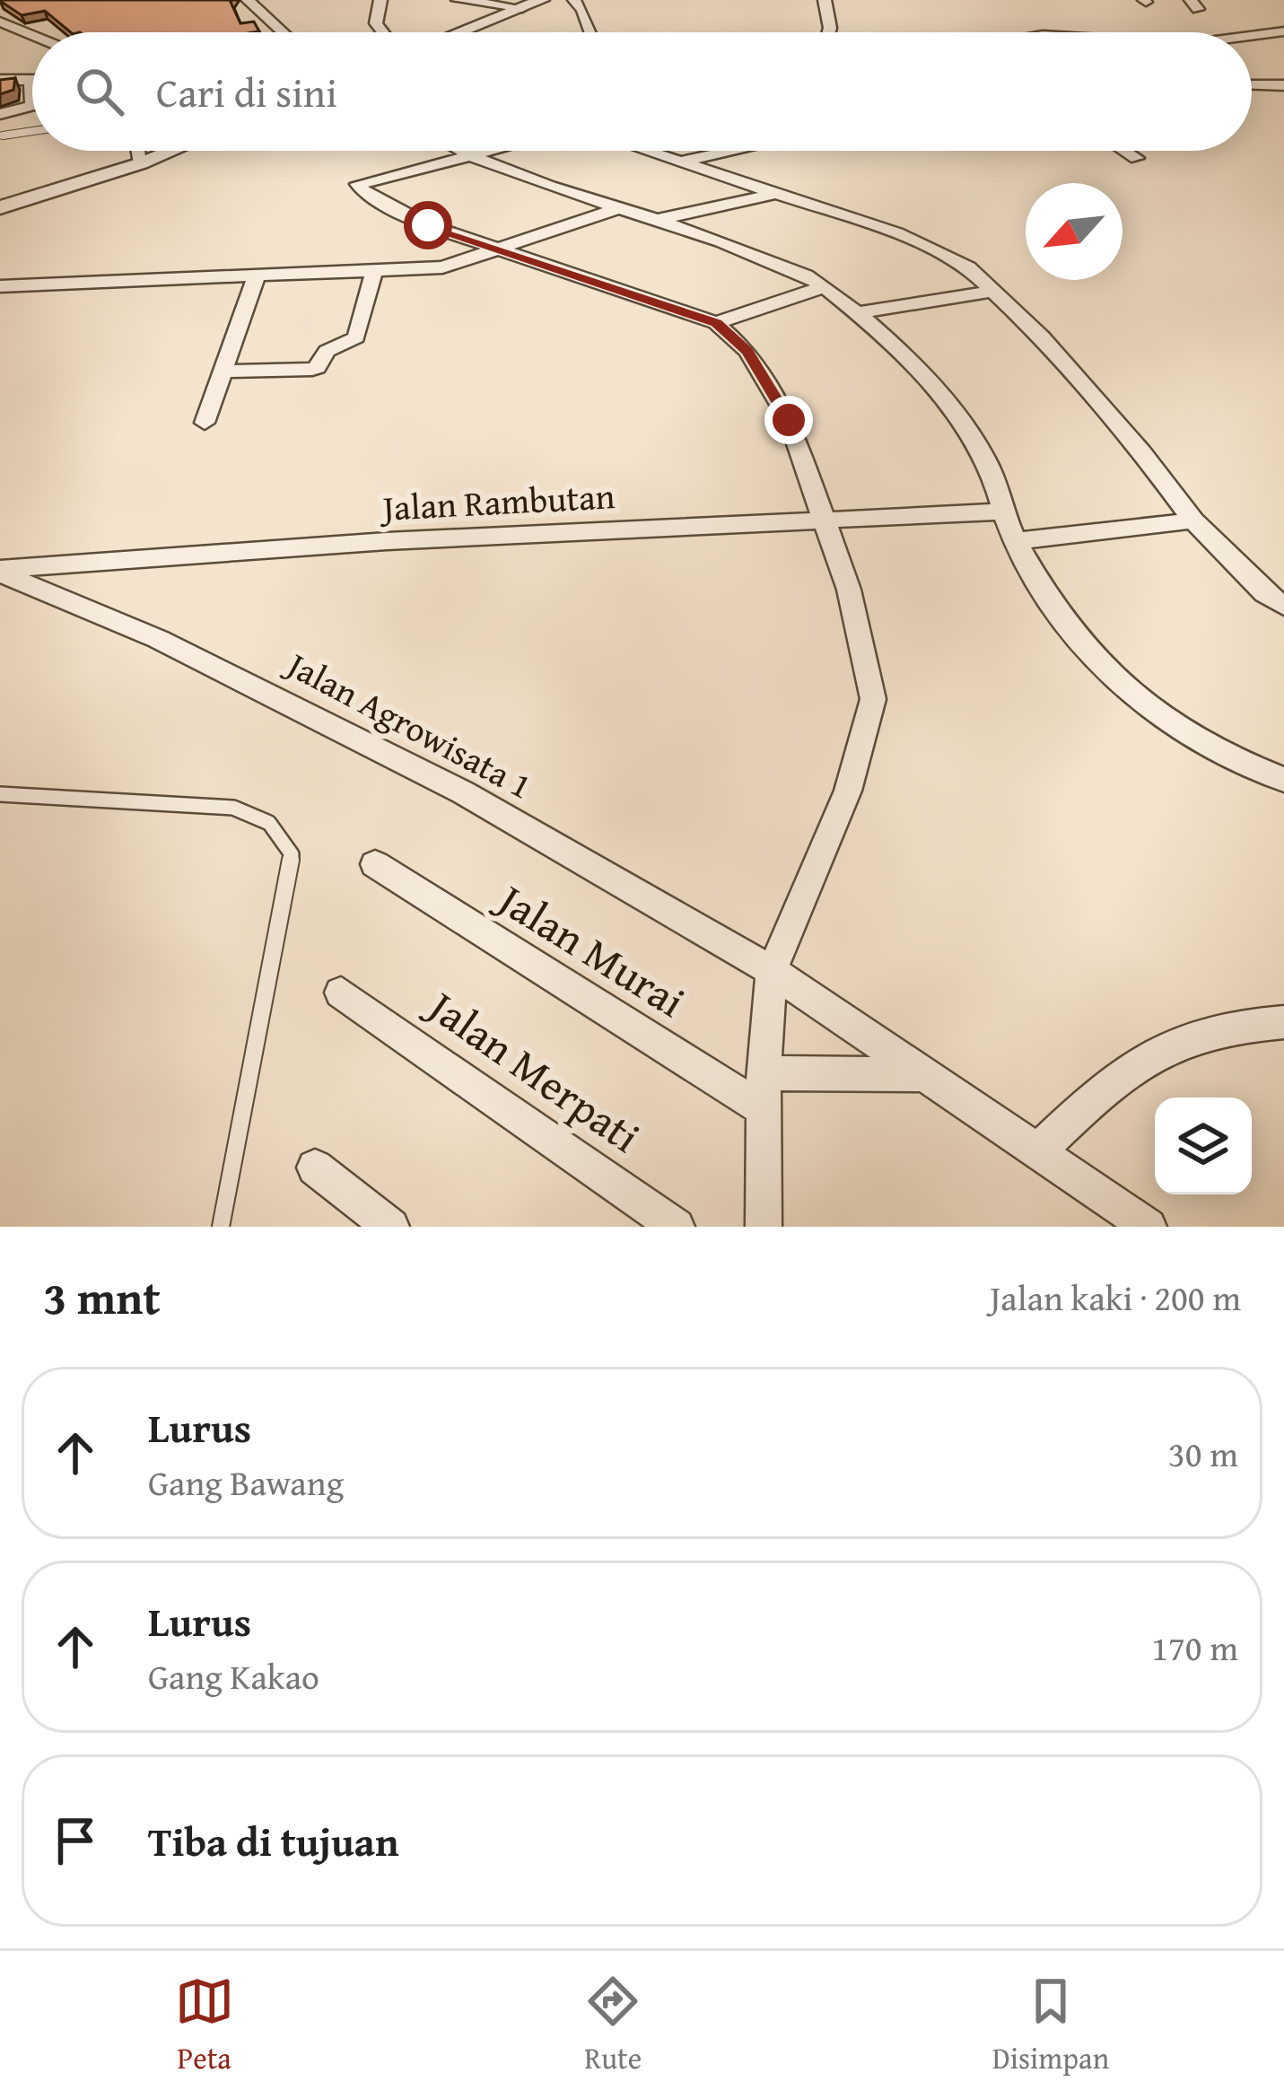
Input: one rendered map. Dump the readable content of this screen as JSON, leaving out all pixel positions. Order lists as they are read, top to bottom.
{
  "streets": {
    "street": [
      "Jalan Rambutan",
      "Jalan Agrowisata 1",
      "Jalan Murai",
      "Jalan Merpati"
    ]
  },
  "crossings": [
    ["Jalan Rambutan", "Jalan Agrowisata 1"]
  ],
  "north": "bottom left",
  "page": {
    "search": "Cari di sini",
    "heading": ["3 mnt", "Jalan kaki · 200 m"],
    "list": [
      ["Lurus", "Gang Bawang", "30 m"],
      ["Lurus", "Gang Kakao", "170 m"],
      "Tiba di tujuan"
    ],
    "nav": ["Peta", "Rute", "Disimpan"]
  }
}
